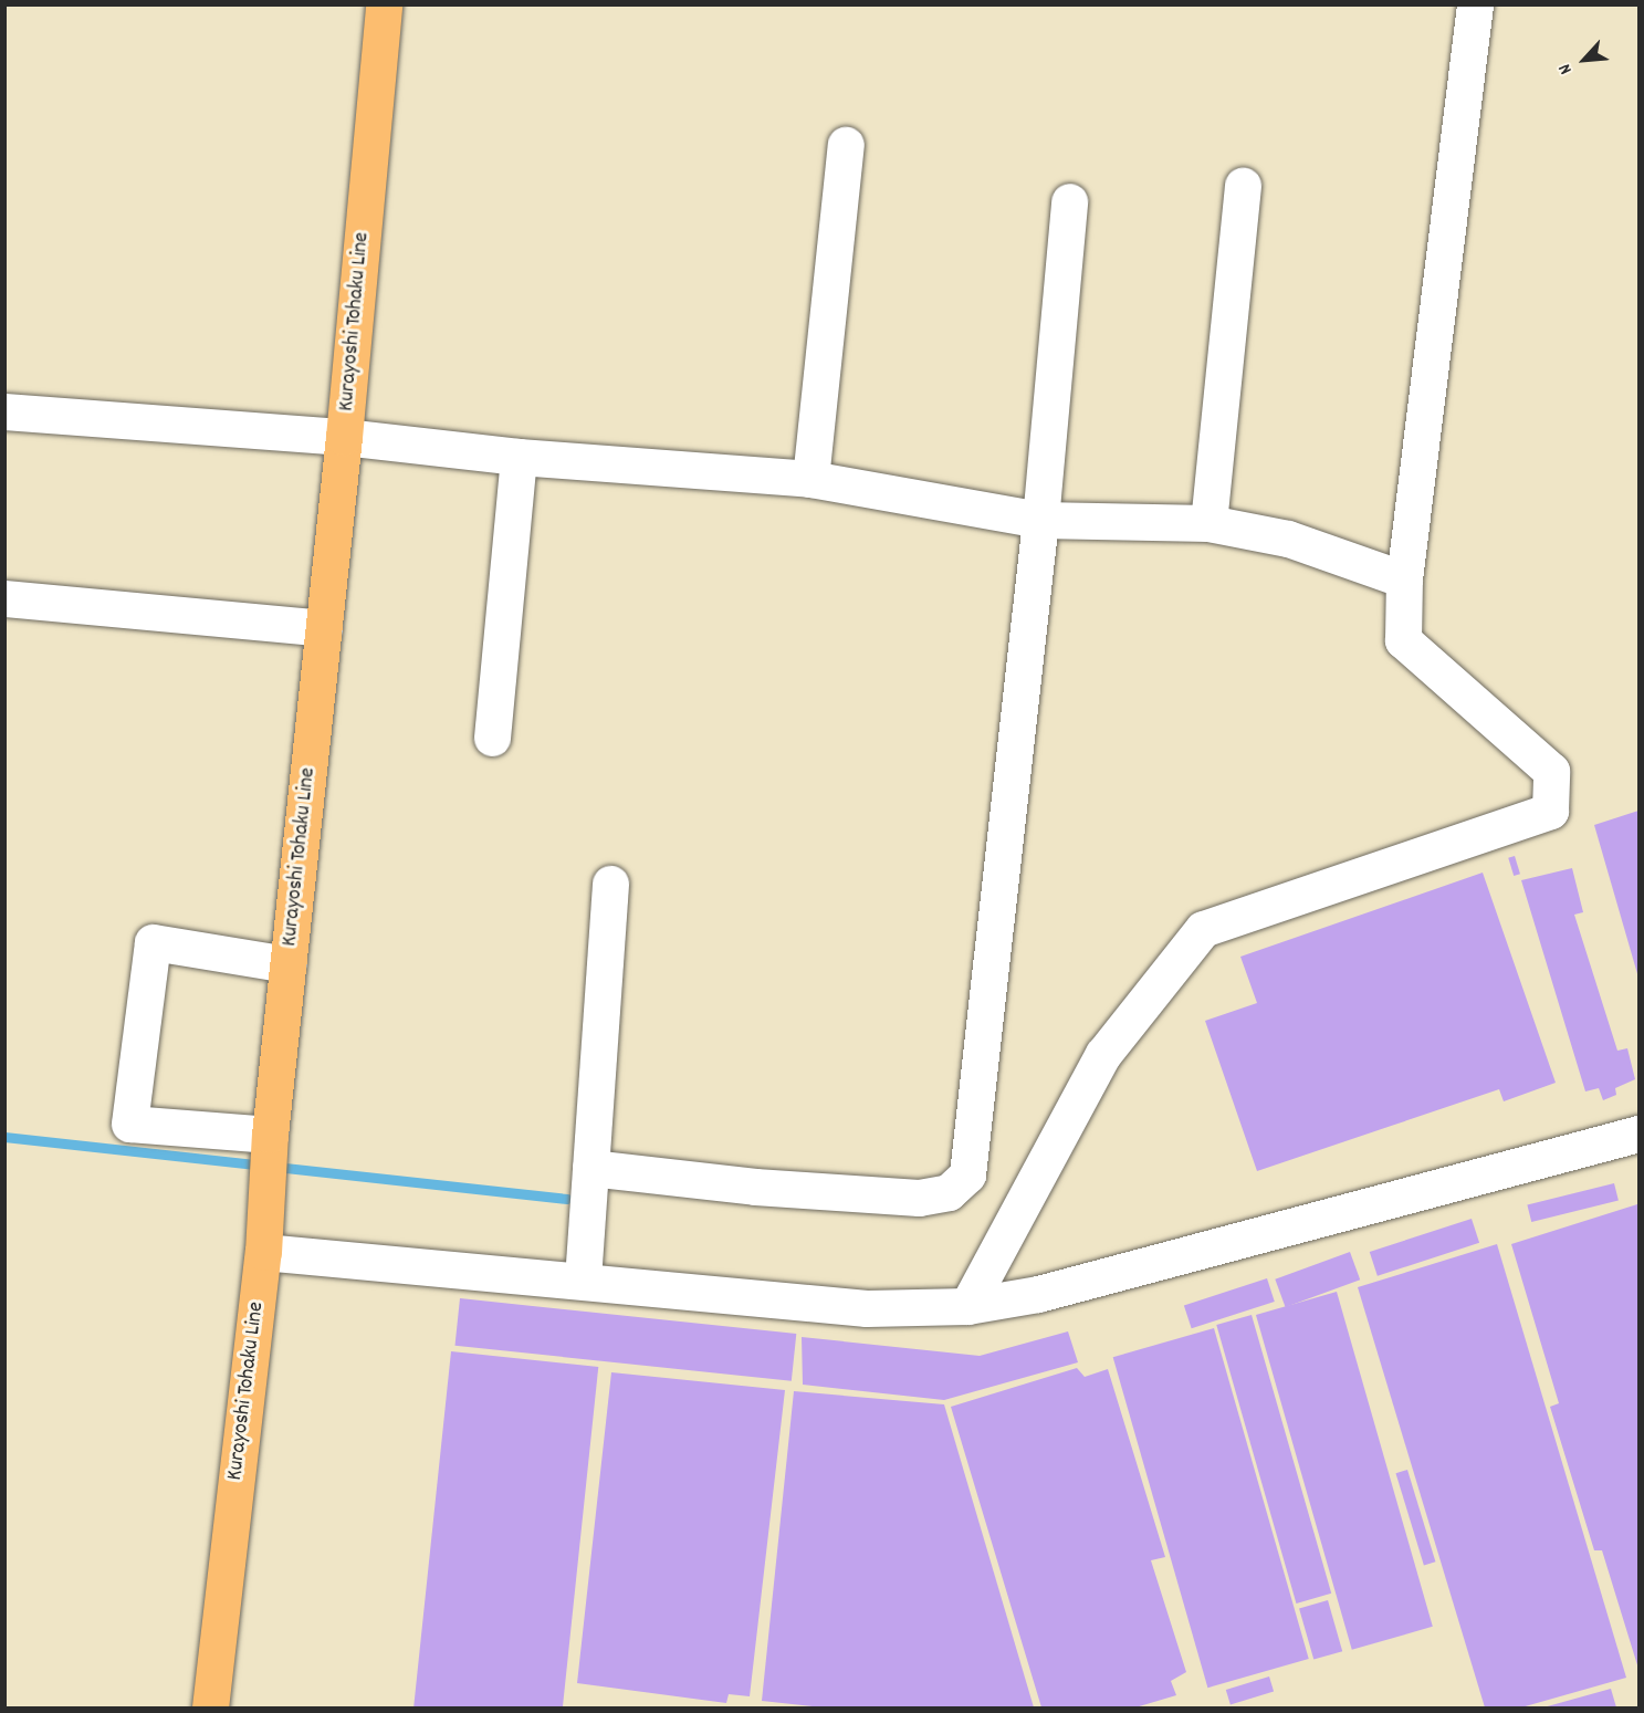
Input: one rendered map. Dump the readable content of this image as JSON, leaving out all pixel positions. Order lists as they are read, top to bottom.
{
  "streets": {
    "main road": ["Kurayoshi Tohaku Line"]
  },
  "north": "bottom left"
}
